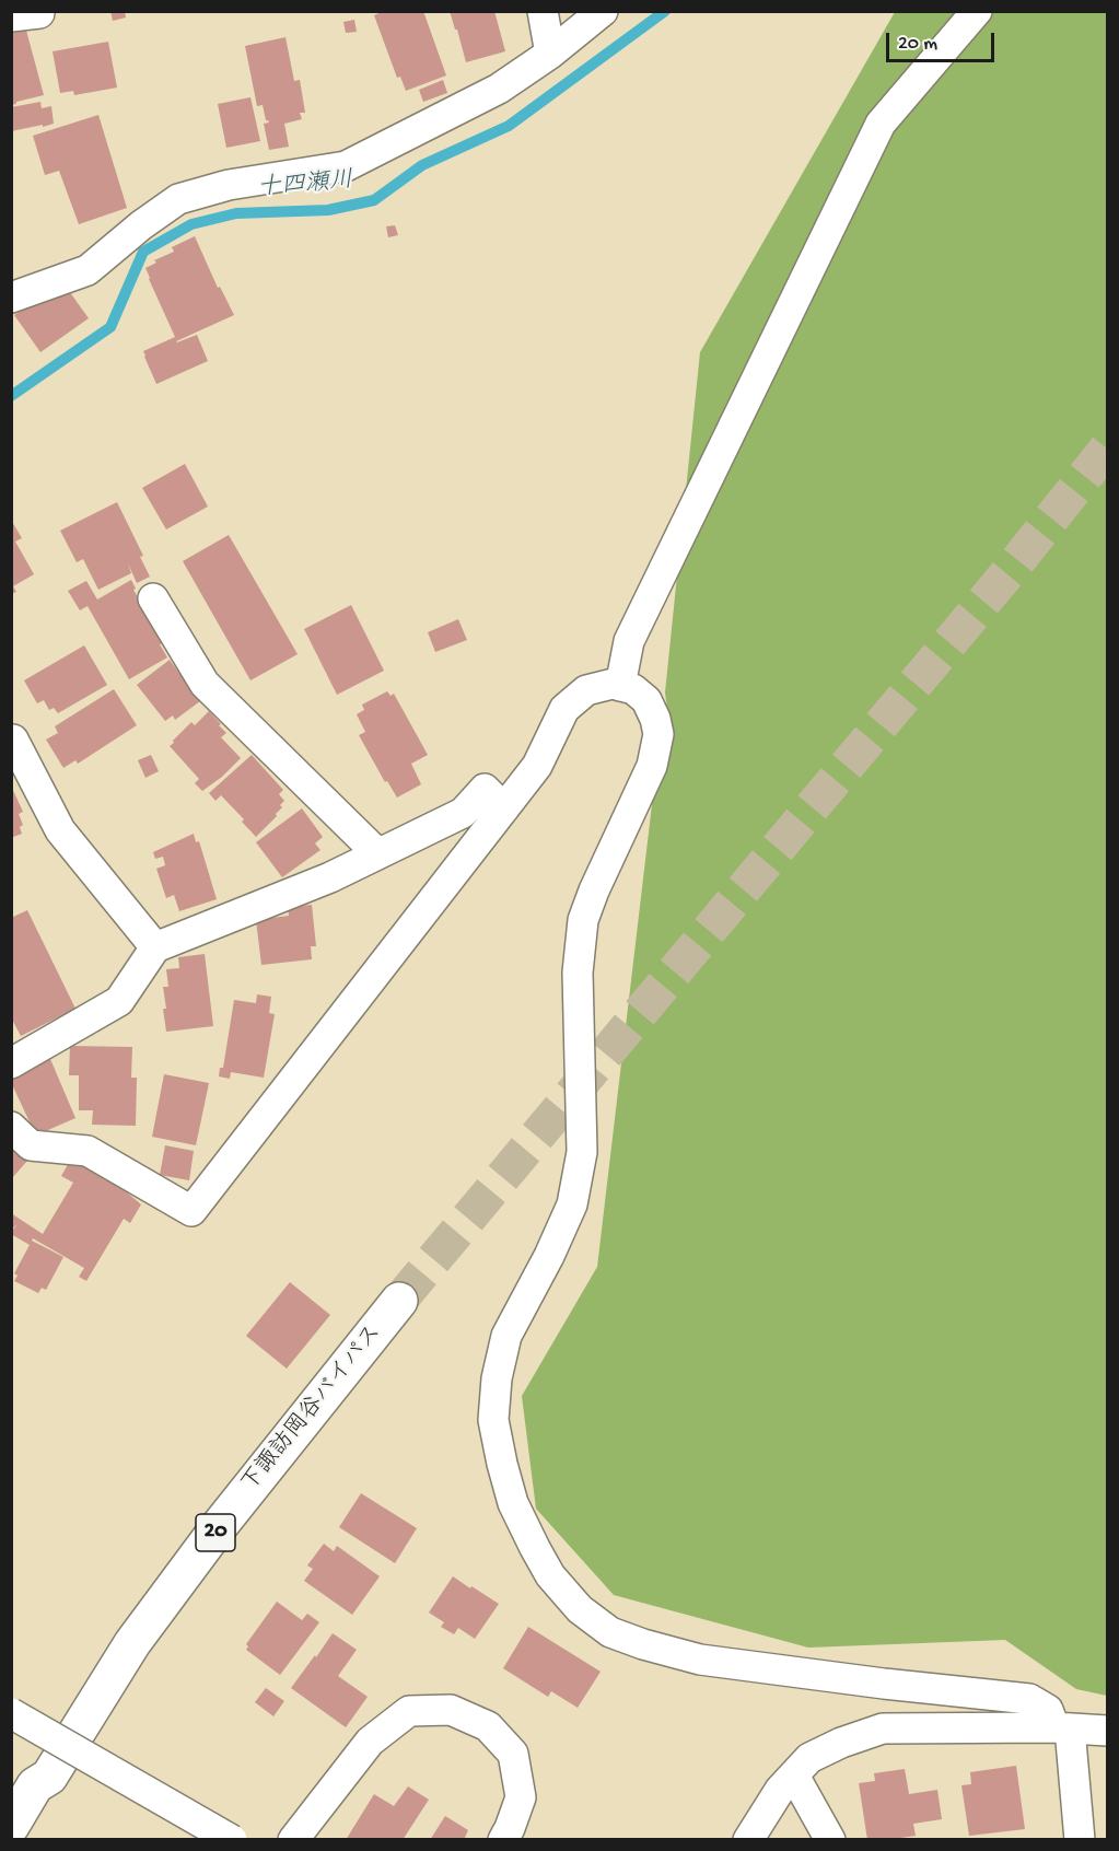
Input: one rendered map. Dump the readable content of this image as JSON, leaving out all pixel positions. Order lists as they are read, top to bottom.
{
  "streets": {
    "highway": ["下諏訪岡谷バイパス", "20"]
  },
  "water": ["十四瀬川"],
  "scale_bar": "20 m"
}
